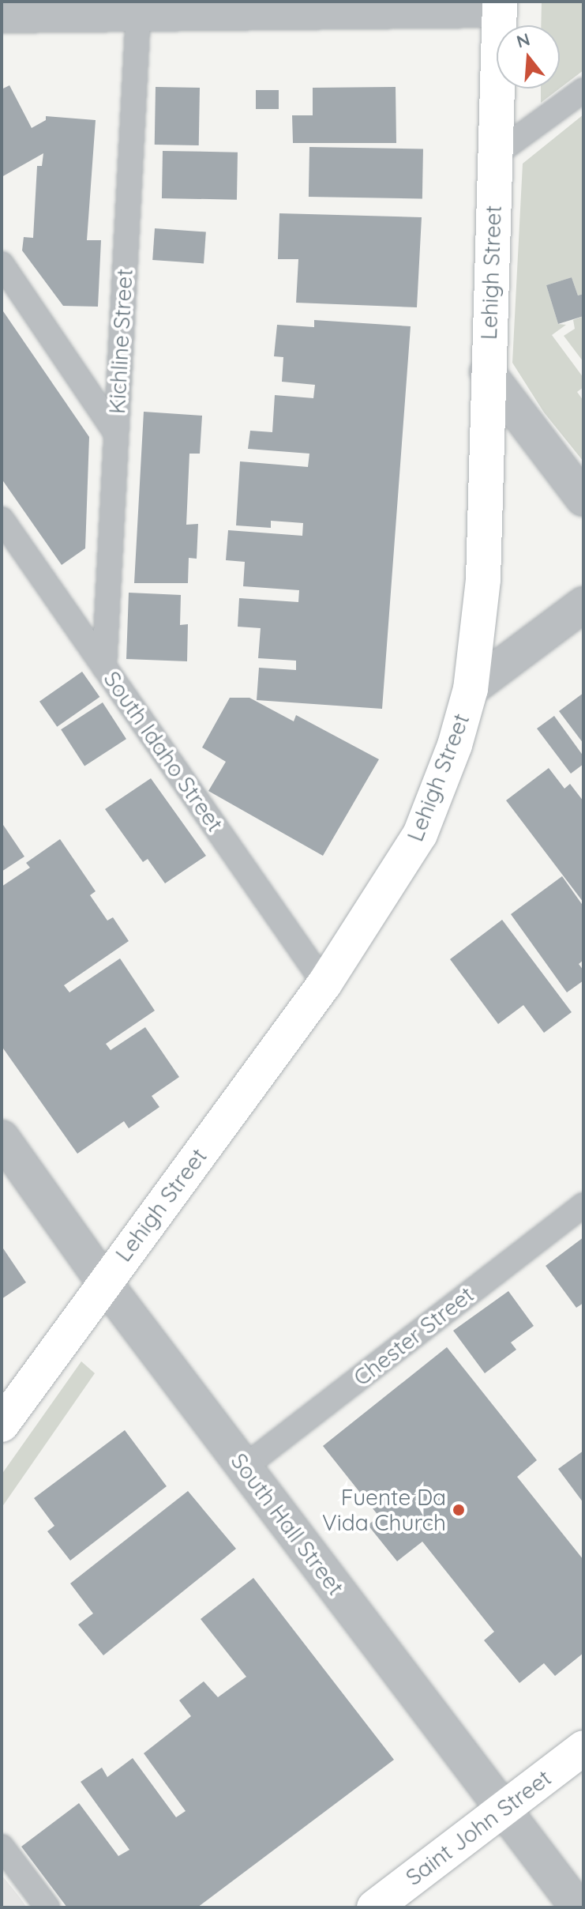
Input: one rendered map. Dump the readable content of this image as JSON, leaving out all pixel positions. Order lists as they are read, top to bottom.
{
  "streets": {
    "main road": ["Lehigh Street", "Saint John Street"],
    "street": ["South Hall Street"],
    "lane": ["Kichline Street", "South Idaho Street", "Chester Street"]
  },
  "crossings": [
    ["Lehigh Street", "South Idaho Street"],
    ["Lehigh Street", "South Hall Street"],
    ["Kichline Street", "South Idaho Street"],
    ["Chester Street", "South Hall Street"],
    ["South Hall Street", "Saint John Street"]
  ],
  "places": ["Fuente Da Vida Church"],
  "north": "top"
}
